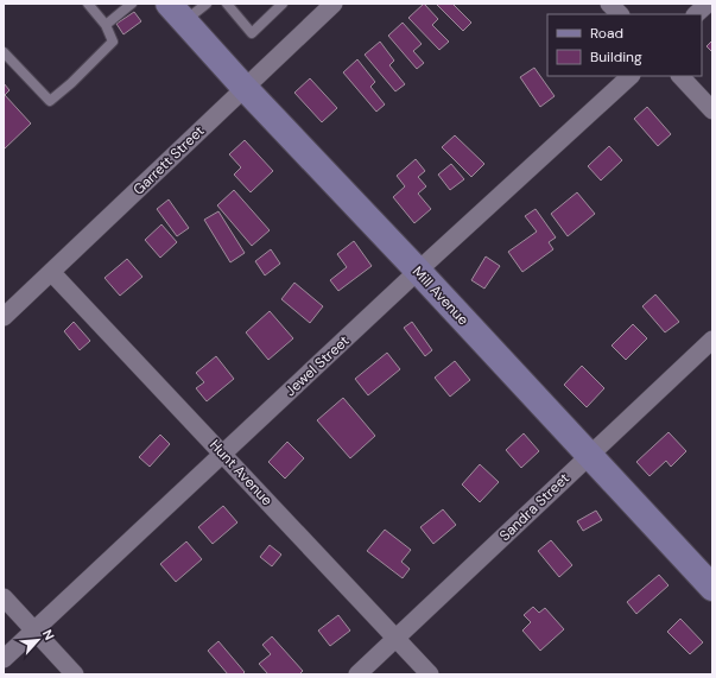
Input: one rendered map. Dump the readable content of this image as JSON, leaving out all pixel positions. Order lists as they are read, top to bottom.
{
  "streets": {
    "street": [
      "Garrett Street",
      "Mill Avenue",
      "Jewel Street",
      "Hunt Avenue",
      "Sandra Street"
    ]
  },
  "crossings": [
    ["Garrett Street", "Mill Avenue"],
    ["Garrett Street", "Hunt Avenue"],
    ["Mill Avenue", "Jewel Street"],
    ["Mill Avenue", "Sandra Street"],
    ["Jewel Street", "Hunt Avenue"],
    ["Hunt Avenue", "Sandra Street"]
  ],
  "legend": ["Road", "Building"],
  "north": "top right"
}
